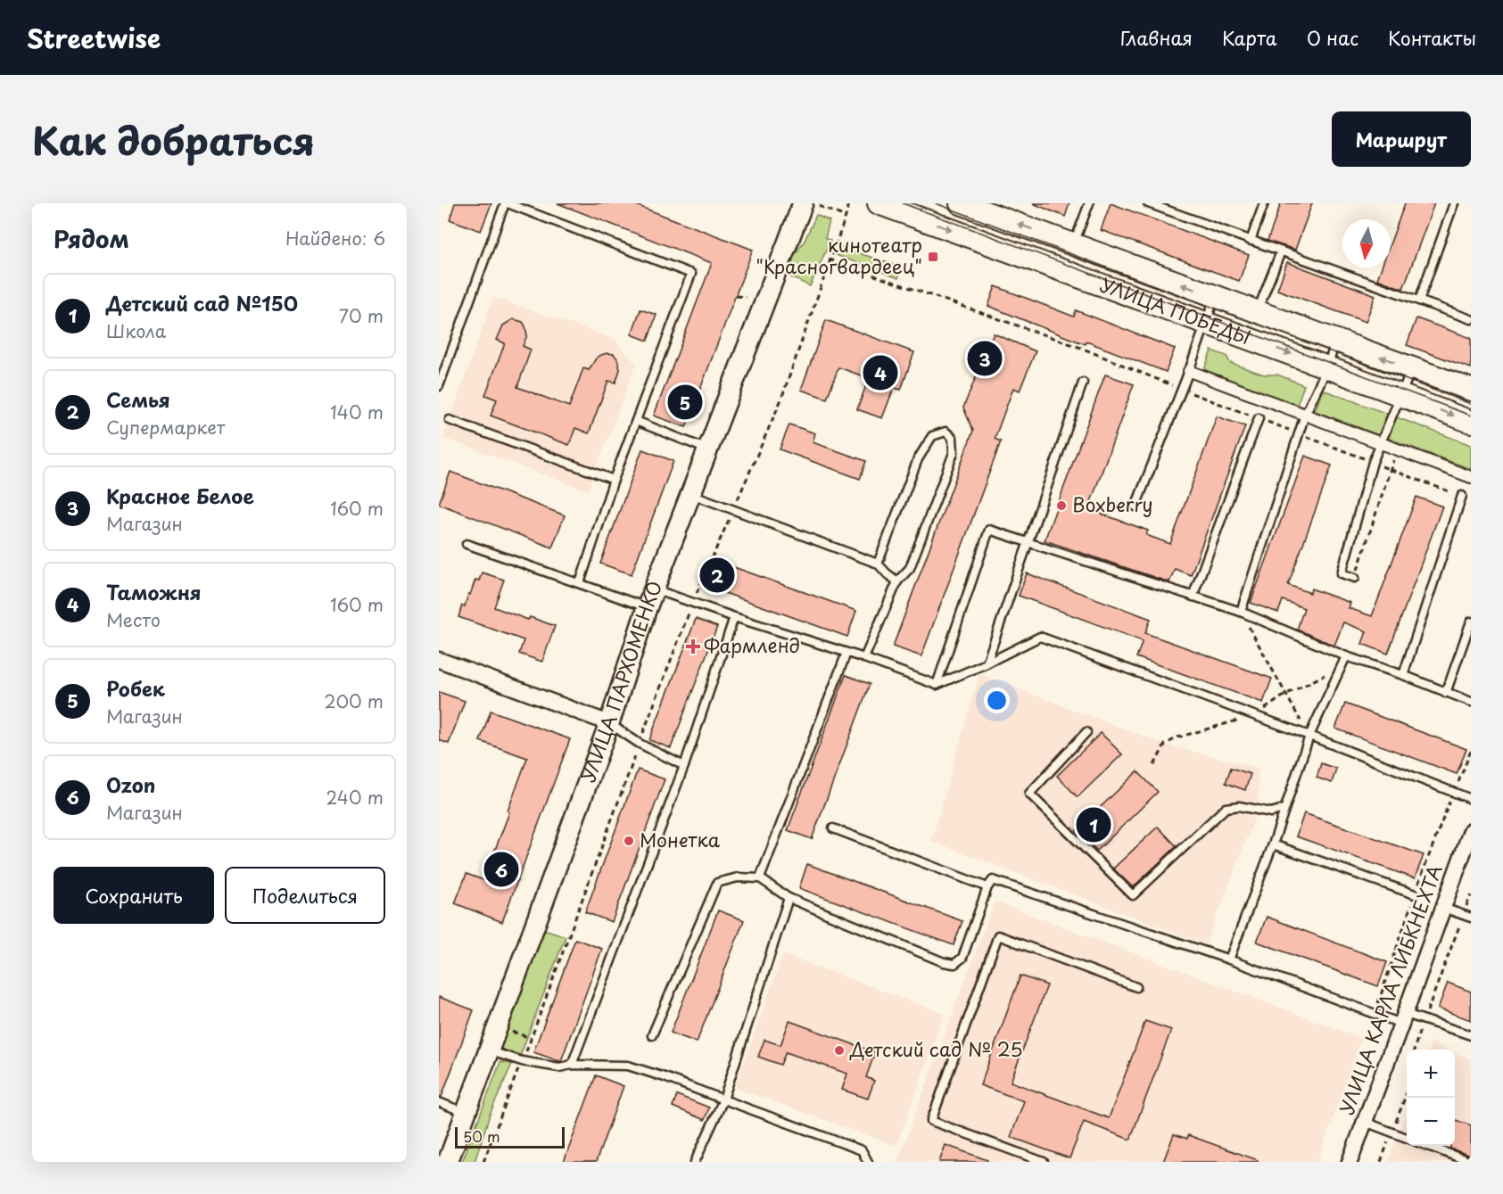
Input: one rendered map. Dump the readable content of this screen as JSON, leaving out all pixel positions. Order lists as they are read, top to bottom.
{
  "streets": {
    "main road": ["УЛИЦА ПОБЕДЫ"],
    "street": ["УЛИЦА ПАРХОМЕНКО", "УЛИЦА КАРЛА ЛИБКНЕХТА"]
  },
  "places": {
    "transit": ["кинотеатр \"Красногвардеец\""],
    "other": ["Boxberry", "Монетка", "Детский сад № 25"],
    "health": ["Фармленд"]
  },
  "scale_bar": "50 m",
  "north": "bottom",
  "page": {
    "header": "Streetwise",
    "nav": [
      "Главная",
      "Карта",
      "О нас",
      "Контакты"
    ],
    "title": "Как добраться",
    "buttons": [
      "Маршрут",
      ["Сохранить", "Поделиться"]
    ],
    "heading": ["Рядом", "Найдено: 6"],
    "list": [
      {
        "mark": "1",
        "name": "Детский сад №150",
        "note": "Школа",
        "value": "70 m"
      },
      {
        "mark": "2",
        "name": "Семья",
        "note": "Супермаркет",
        "value": "140 m"
      },
      {
        "mark": "3",
        "name": "Красное Белое",
        "note": "Магазин",
        "value": "160 m"
      },
      {
        "mark": "4",
        "name": "Таможня",
        "note": "Место",
        "value": "160 m"
      },
      {
        "mark": "5",
        "name": "Робек",
        "note": "Магазин",
        "value": "200 m"
      },
      {
        "mark": "6",
        "name": "Ozon",
        "note": "Магазин",
        "value": "240 m"
      }
    ],
    "pins": [
      "3",
      "4",
      "5",
      "2",
      "1",
      "6"
    ],
    "map_buttons": ["+", "−"],
    "scale": "50 m"
  }
}
